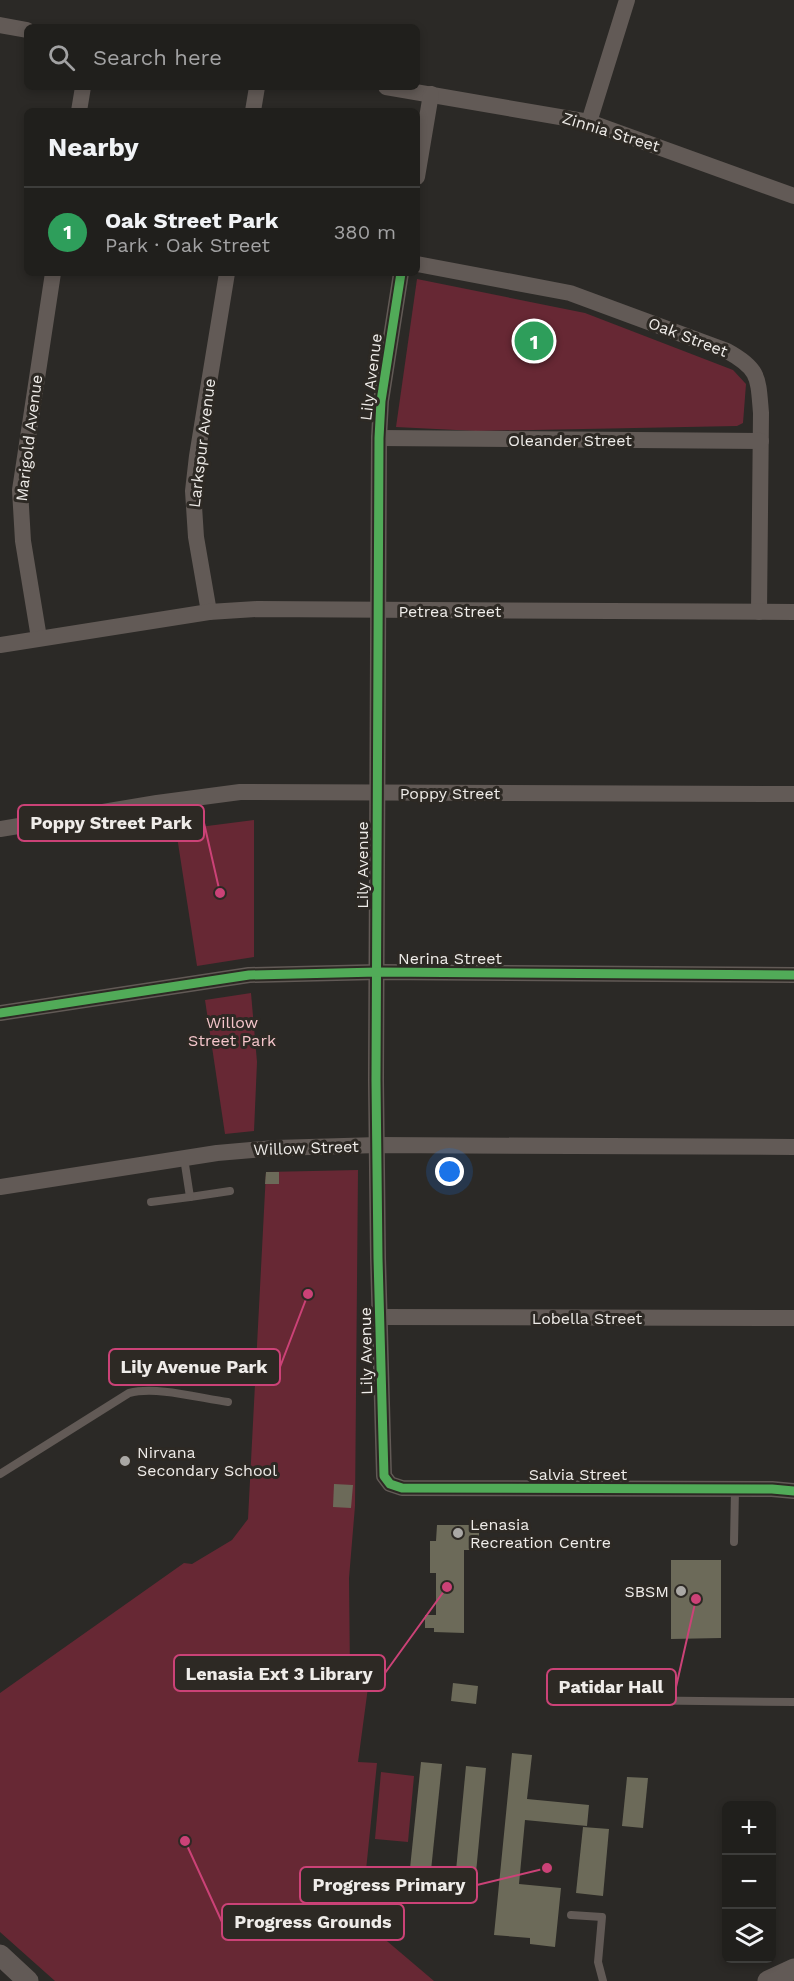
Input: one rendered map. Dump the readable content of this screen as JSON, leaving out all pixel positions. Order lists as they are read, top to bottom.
{
  "streets": {
    "street": [
      "Zinnia Street",
      "Oak Street",
      "Lily Avenue",
      "Marigold Avenue",
      "Oleander Street",
      "Larkspur Avenue",
      "Petrea Street",
      "Poppy Street",
      "Nerina Street",
      "Willow Street",
      "Lobella Street",
      "Salvia Street"
    ]
  },
  "crossings": [
    ["Oak Street", "Oleander Street"],
    ["Oak Street", "Petrea Street"],
    ["Lily Avenue", "Oleander Street"],
    ["Lily Avenue", "Petrea Street"],
    ["Lily Avenue", "Poppy Street"],
    ["Lily Avenue", "Nerina Street"],
    ["Lily Avenue", "Willow Street"],
    ["Lily Avenue", "Lobella Street"],
    ["Lily Avenue", "Salvia Street"],
    ["Marigold Avenue", "Petrea Street"],
    ["Larkspur Avenue", "Petrea Street"]
  ],
  "parks": ["Willow Street Park"],
  "places": [
    "Poppy Street Park",
    "Lily Avenue Park",
    "Nirvana Secondary School",
    "Lenasia Recreation Centre",
    "Lenasia Ext 3 Library",
    "SBSM",
    "Patidar Hall",
    "Progress Grounds",
    "Progress Primary"
  ],
  "page": {
    "search": "Search here",
    "heading": "Nearby",
    "list": [
      {
        "mark": "1",
        "name": "Oak Street Park",
        "note": "Park · Oak Street",
        "value": "380 m"
      }
    ],
    "pins": "1",
    "map_buttons": ["+", "−"]
  }
}
